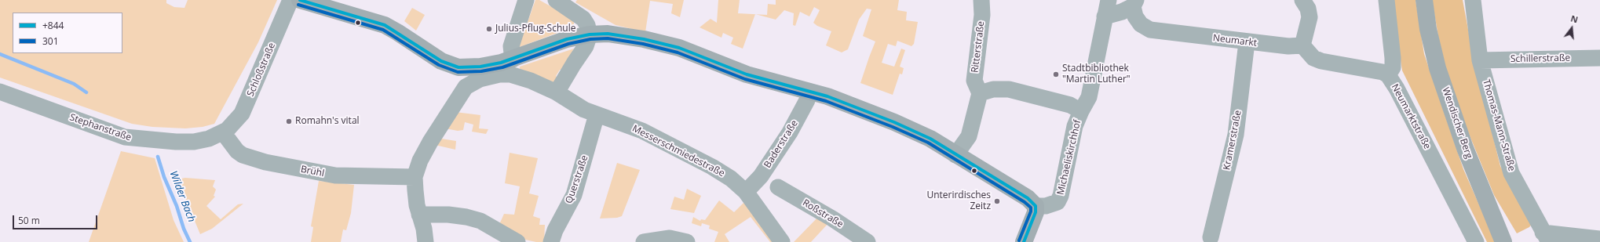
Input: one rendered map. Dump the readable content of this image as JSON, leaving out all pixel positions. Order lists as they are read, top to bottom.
{
  "streets": {
    "main road": ["Wendischer Berg"],
    "street": [
      "Neumarkt",
      "Ritterstraße",
      "Schillerstraße",
      "Schloßstraße",
      "Neumarktstraße",
      "Thomas-Mann-Straße",
      "Stephanstraße",
      "Kramerstraße",
      "Baderstraße",
      "Messerschmiedestraße",
      "Michaeliskirchhof",
      "Brühl",
      "Querstraße",
      "Roßstraße"
    ]
  },
  "crossings": [
    ["Neumarkt", "Neumarktstraße"],
    ["Neumarkt", "Kramerstraße"],
    ["Ritterstraße", "Michaeliskirchhof"],
    ["Schillerstraße", "Thomas-Mann-Straße"],
    ["Schloßstraße", "Stephanstraße"],
    ["Schloßstraße", "Brühl"],
    ["Stephanstraße", "Brühl"],
    ["Baderstraße", "Messerschmiedestraße"],
    ["Messerschmiedestraße", "Querstraße"]
  ],
  "water": ["Wilder Bach"],
  "places": [
    "Julius-Pflug-Schule",
    "Stadtbibliothek \"Martin Luther\"",
    "Romahn's vital",
    "Unterirdisches Zeitz"
  ],
  "lines": ["transit line +844", "transit line 301"],
  "legend": ["+844", "301"],
  "scale_bar": "50 m",
  "north": "top"
}
